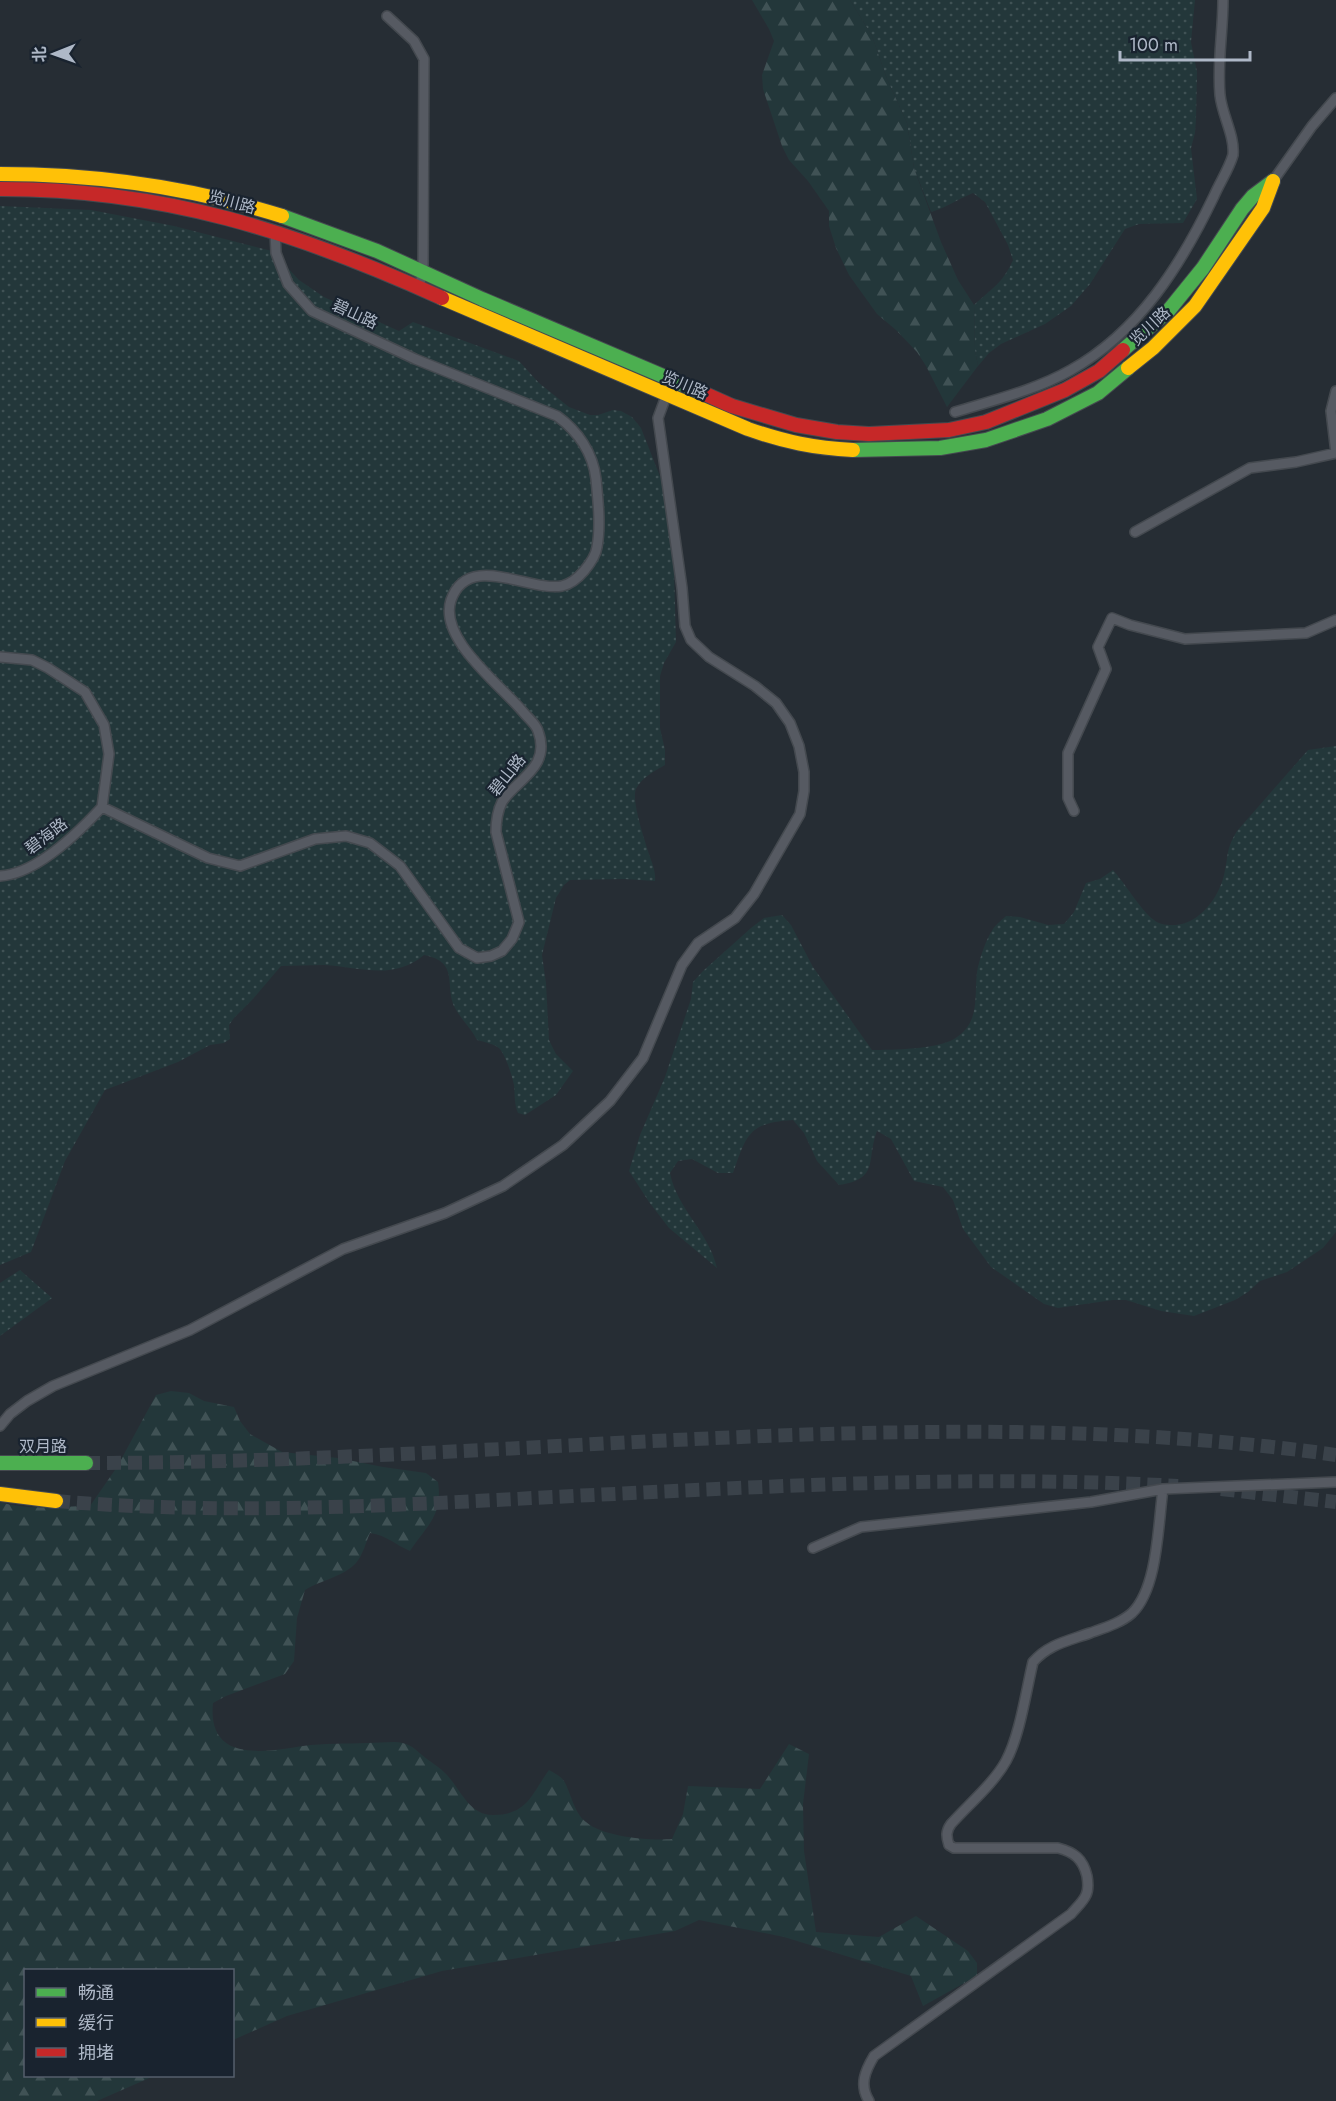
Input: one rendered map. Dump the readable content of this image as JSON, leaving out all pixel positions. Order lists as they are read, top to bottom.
{
  "streets": {
    "street": [
      "览川路",
      "碧山路",
      "碧海路",
      "双月路"
    ]
  },
  "crossings": [
    ["览川路", "碧山路"],
    ["碧山路", "碧海路"]
  ],
  "legend": ["畅通", "缓行", "拥堵"],
  "scale_bar": "100 m",
  "north": "left"
}
